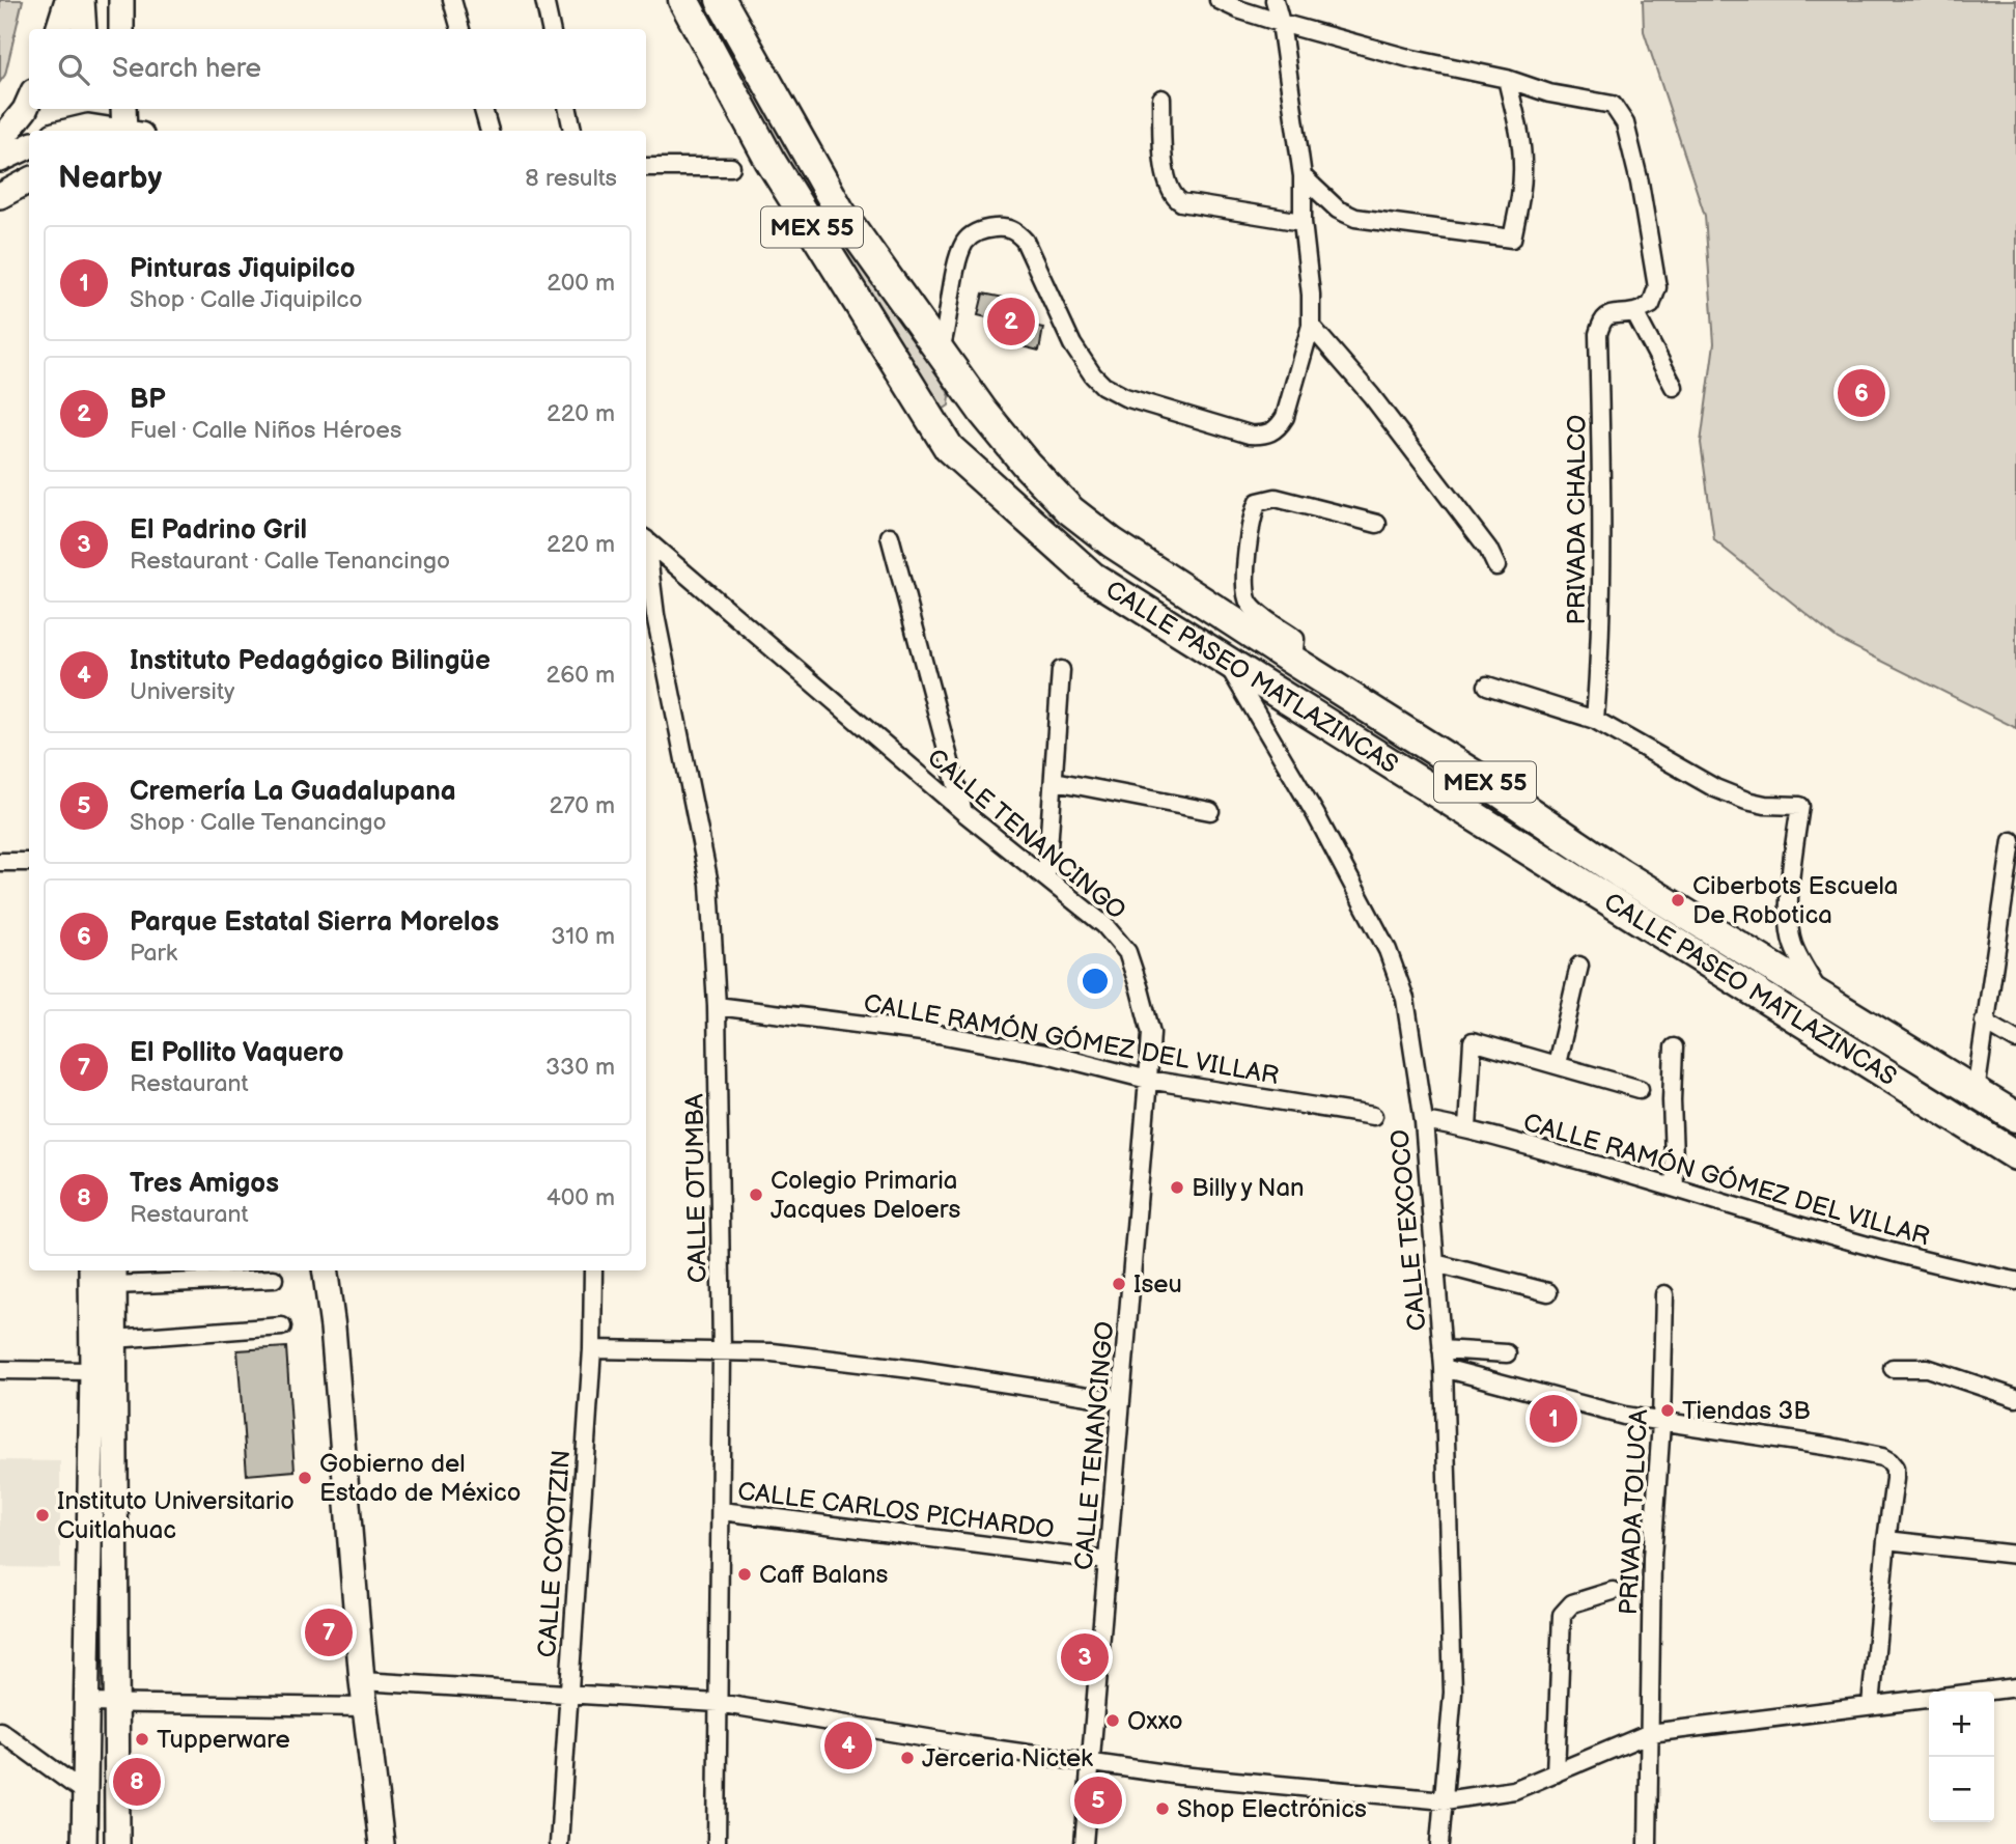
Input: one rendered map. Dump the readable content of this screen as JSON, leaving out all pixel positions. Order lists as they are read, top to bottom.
{
  "streets": {
    "highway": ["MEX 55", "CALLE PASEO MATLAZINCAS"],
    "street": [
      "PRIVADA CHALCO",
      "CALLE TENANCINGO",
      "CALLE RAMÓN GÓMEZ DEL VILLAR",
      "CALLE OTUMBA",
      "CALLE TEXCOCO",
      "CALLE CARLOS PICHARDO",
      "PRIVADA TOLUCA",
      "CALLE COYOTZIN"
    ]
  },
  "crossings": [
    ["CALLE PASEO MATLAZINCAS", "CALLE TEXCOCO"],
    ["CALLE TENANCINGO", "CALLE RAMÓN GÓMEZ DEL VILLAR"],
    ["CALLE TENANCINGO", "CALLE CARLOS PICHARDO"],
    ["CALLE RAMÓN GÓMEZ DEL VILLAR", "CALLE OTUMBA"],
    ["CALLE RAMÓN GÓMEZ DEL VILLAR", "CALLE TEXCOCO"],
    ["CALLE OTUMBA", "CALLE CARLOS PICHARDO"]
  ],
  "places": [
    "Ciberbots Escuela De Robotica",
    "Billy y Nan",
    "Colegio Primaria Jacques Deloers",
    "Iseu",
    "Tiendas 3B",
    "Gobierno del Estado de México",
    "Instituto Universitario Cuitlahuac",
    "Caff Balans",
    "Oxxo",
    "Tupperware",
    "Jerceria Nictek",
    "Shop Electrónics"
  ],
  "page": {
    "search": "Search here",
    "heading": ["Nearby", "8 results"],
    "list": [
      {
        "mark": "1",
        "name": "Pinturas Jiquipilco",
        "note": "Shop · Calle Jiquipilco",
        "value": "200 m"
      },
      {
        "mark": "2",
        "name": "BP",
        "note": "Fuel · Calle Niños Héroes",
        "value": "220 m"
      },
      {
        "mark": "3",
        "name": "El Padrino Gril",
        "note": "Restaurant · Calle Tenancingo",
        "value": "220 m"
      },
      {
        "mark": "4",
        "name": "Instituto Pedagógico Bilingüe",
        "note": "University",
        "value": "260 m"
      },
      {
        "mark": "5",
        "name": "Cremería La Guadalupana",
        "note": "Shop · Calle Tenancingo",
        "value": "270 m"
      },
      {
        "mark": "6",
        "name": "Parque Estatal Sierra Morelos",
        "note": "Park",
        "value": "310 m"
      },
      {
        "mark": "7",
        "name": "El Pollito Vaquero",
        "note": "Restaurant",
        "value": "330 m"
      },
      {
        "mark": "8",
        "name": "Tres Amigos",
        "note": "Restaurant",
        "value": "400 m"
      }
    ],
    "pins": [
      "2",
      "6",
      "1",
      "7",
      "3",
      "4",
      "8",
      "5"
    ],
    "map_buttons": ["+", "−"]
  }
}
